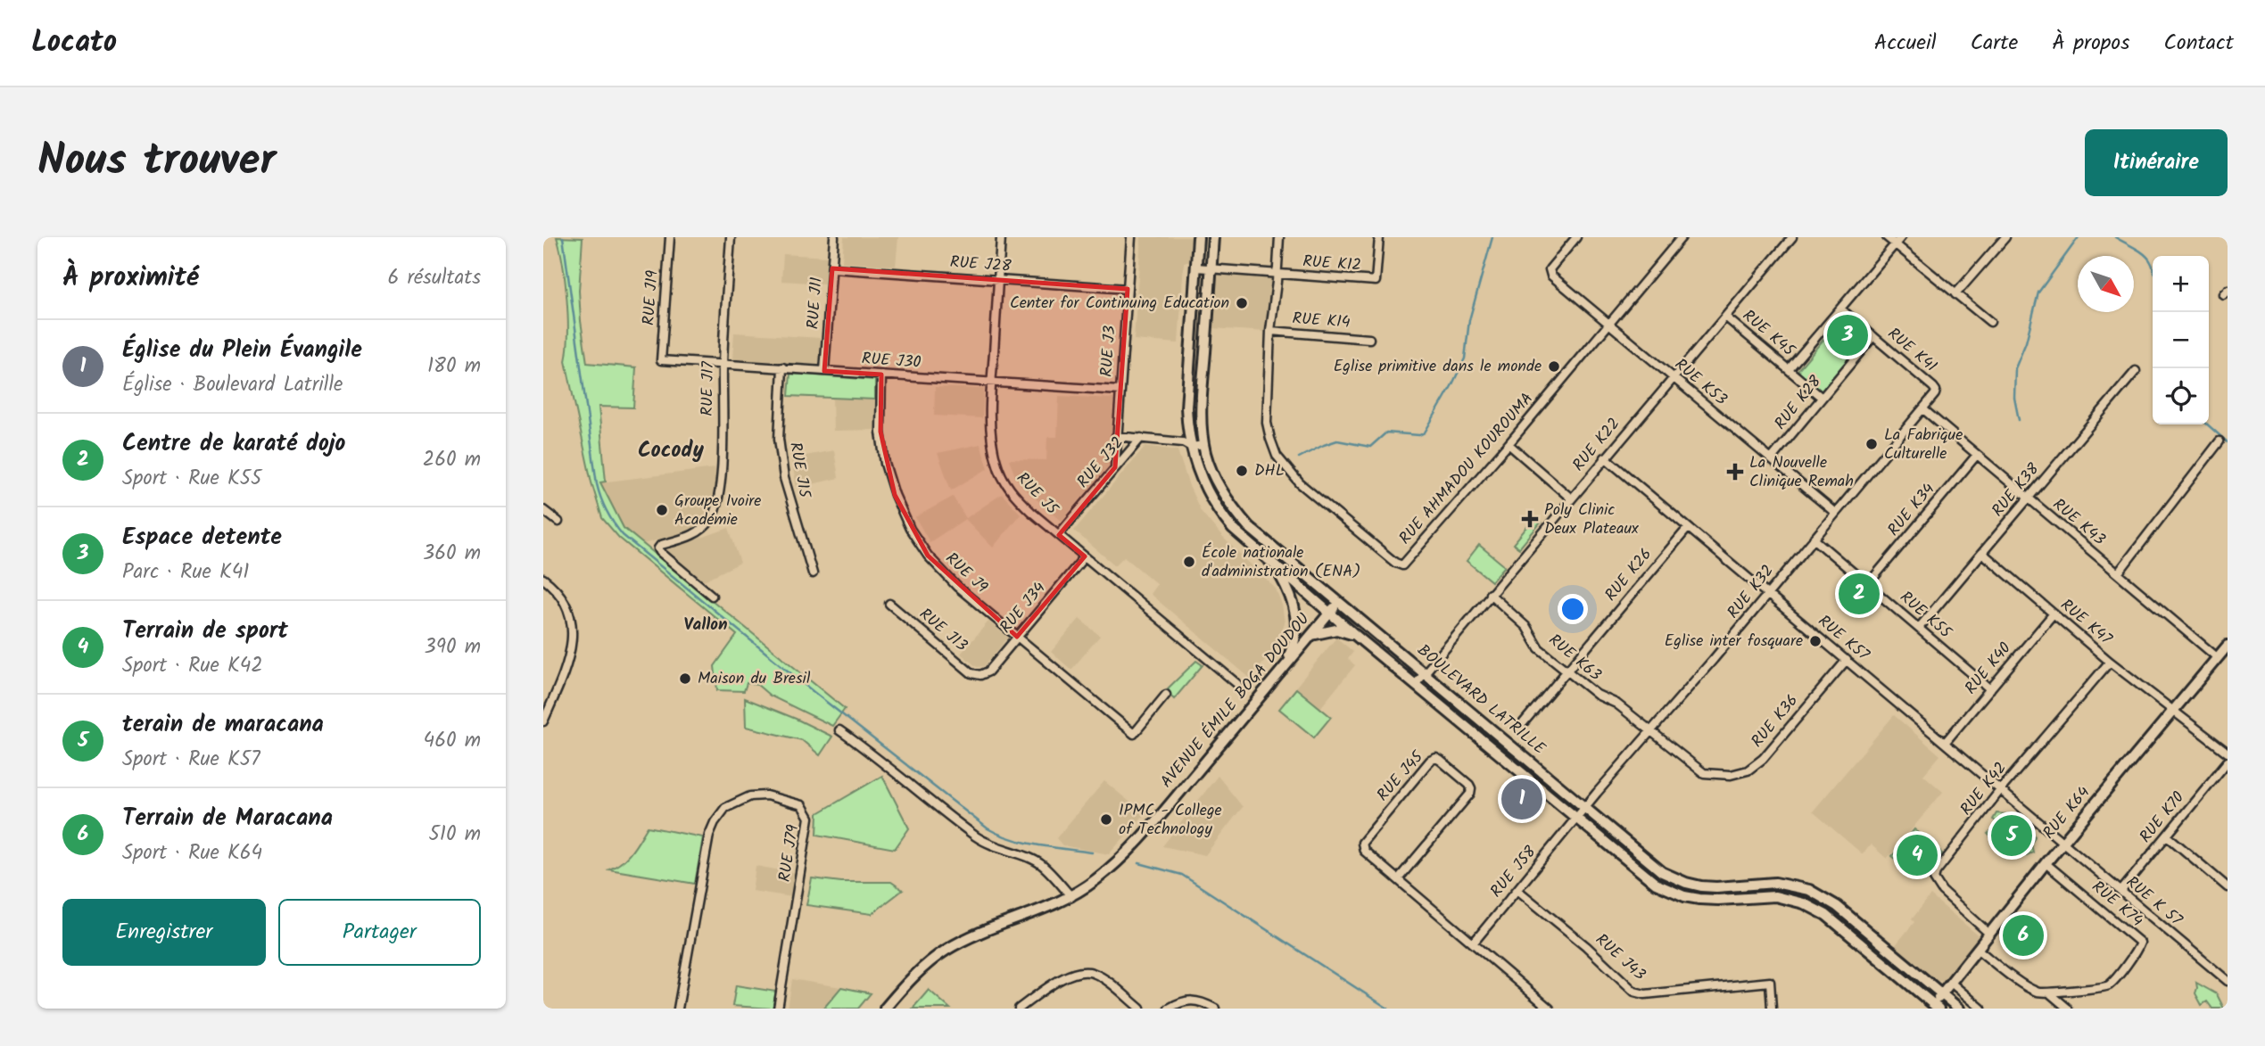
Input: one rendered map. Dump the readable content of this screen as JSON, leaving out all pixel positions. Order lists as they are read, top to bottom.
{
  "streets": {
    "main road": ["BOULEVARD LATRILLE", "AVENUE ÉMILE BOGA DOUDOU", "RUE K64"],
    "street": [
      "RUE K12",
      "RUE J28",
      "RUE J19",
      "RUE J11",
      "RUE K14",
      "RUE K45",
      "RUE K41",
      "RUE J3",
      "RUE J30",
      "RUE K53",
      "RUE J17",
      "RUE K28",
      "RUE K22",
      "RUE J32",
      "RUE AHMADOU KOUROUMA",
      "RUE J15",
      "RUE K38",
      "RUE J5",
      "RUE K34",
      "RUE K43",
      "RUE J9",
      "RUE K26",
      "RUE K32",
      "RUE J34",
      "RUE K55",
      "RUE K47",
      "RUE J13",
      "RUE K57",
      "RUE K63",
      "RUE K40",
      "RUE K36",
      "RUE J45",
      "RUE K42",
      "RUE K70",
      "RUE J79",
      "RUE J58",
      "RUE K 57",
      "RUE K74",
      "RUE J43"
    ]
  },
  "crossings": [
    ["RUE K12", "RUE AHMADOU KOUROUMA"],
    ["RUE K12", "BOULEVARD LATRILLE"],
    ["RUE J28", "RUE J11"],
    ["RUE J28", "RUE J3"],
    ["RUE J28", "RUE J5"],
    ["RUE J19", "RUE J30"],
    ["RUE J11", "RUE J30"],
    ["RUE K14", "RUE AHMADOU KOUROUMA"],
    ["RUE K45", "RUE K28"],
    ["RUE K45", "RUE K22"],
    ["RUE K41", "RUE K28"],
    ["RUE K41", "RUE K32"],
    ["RUE J3", "RUE J30"],
    ["RUE J3", "RUE J32"],
    ["RUE J30", "RUE J17"],
    ["RUE J30", "RUE J15"],
    ["RUE J30", "RUE J5"],
    ["RUE J30", "RUE J9"],
    ["RUE K53", "RUE K28"],
    ["RUE K53", "RUE K22"],
    ["RUE K53", "RUE AHMADOU KOUROUMA"],
    ["RUE K53", "RUE K32"],
    ["RUE K22", "RUE K57"],
    ["RUE K22", "RUE K63"],
    ["RUE K22", "BOULEVARD LATRILLE"],
    ["RUE J32", "RUE J5"],
    ["RUE J32", "BOULEVARD LATRILLE"],
    ["RUE K38", "RUE K43"],
    ["RUE K38", "RUE K55"],
    ["RUE K38", "RUE K47"],
    ["RUE J5", "RUE J34"],
    ["RUE K34", "RUE K43"],
    ["RUE K34", "RUE K55"],
    ["RUE K43", "RUE K32"],
    ["RUE K43", "RUE K64"],
    ["RUE J9", "RUE J34"],
    ["RUE K26", "RUE K57"],
    ["RUE K26", "RUE K63"],
    ["RUE K32", "RUE K55"],
    ["RUE K32", "RUE K57"],
    ["RUE K32", "RUE K63"],
    ["RUE K32", "BOULEVARD LATRILLE"],
    ["RUE K32", "RUE K36"],
    ["RUE K32", "RUE J58"],
    ["RUE J34", "RUE J13"],
    ["RUE K55", "RUE K40"],
    ["RUE K47", "RUE K40"],
    ["RUE K47", "RUE K42"],
    ["RUE K47", "RUE K64"],
    ["RUE K57", "RUE K40"],
    ["RUE K57", "RUE K36"],
    ["RUE K57", "RUE K42"],
    ["RUE K57", "RUE K64"],
    ["RUE K57", "RUE K 57"],
    ["RUE K63", "RUE K36"],
    ["BOULEVARD LATRILLE", "AVENUE ÉMILE BOGA DOUDOU"],
    ["BOULEVARD LATRILLE", "RUE K64"],
    ["BOULEVARD LATRILLE", "RUE J58"],
    ["RUE J45", "RUE J58"],
    ["RUE K42", "RUE K64"],
    ["RUE K64", "RUE K 57"],
    ["RUE K64", "RUE K74"],
    ["RUE K70", "RUE K 57"],
    ["RUE J58", "RUE J43"]
  ],
  "districts": ["Cocody", "Vallon"],
  "places": {
    "other": [
      "Center for Continuing Education",
      "Eglise primitive dans le monde",
      "La Fabrique Culturelle",
      "DHL",
      "Groupe Ivoire Académie",
      "École nationale d'administration (ENA)",
      "Eglise inter fosquare",
      "Maison du Bresil",
      "IPMC - College of Technology"
    ],
    "health": ["La Nouvelle Clinique Remah", "Poly Clinic Deux Plateaux"]
  },
  "north": "bottom right",
  "page": {
    "header": "Locato",
    "nav": [
      "Accueil",
      "Carte",
      "À propos",
      "Contact"
    ],
    "title": "Nous trouver",
    "buttons": [
      "Itinéraire",
      ["Enregistrer", "Partager"]
    ],
    "heading": ["À proximité", "6 résultats"],
    "map_buttons": ["+", "−"],
    "pins": [
      "3",
      "2",
      "1",
      "5",
      "4",
      "6"
    ],
    "list": [
      {
        "mark": "1",
        "name": "Église du Plein Évangile",
        "note": "Église · Boulevard Latrille",
        "value": "180 m"
      },
      {
        "mark": "2",
        "name": "Centre de karaté dojo",
        "note": "Sport · Rue K55",
        "value": "260 m"
      },
      {
        "mark": "3",
        "name": "Espace detente",
        "note": "Parc · Rue K41",
        "value": "360 m"
      },
      {
        "mark": "4",
        "name": "Terrain de sport",
        "note": "Sport · Rue K42",
        "value": "390 m"
      },
      {
        "mark": "5",
        "name": "terain de maracana",
        "note": "Sport · Rue K57",
        "value": "460 m"
      },
      {
        "mark": "6",
        "name": "Terrain de Maracana",
        "note": "Sport · Rue K64",
        "value": "510 m"
      }
    ]
  }
}
